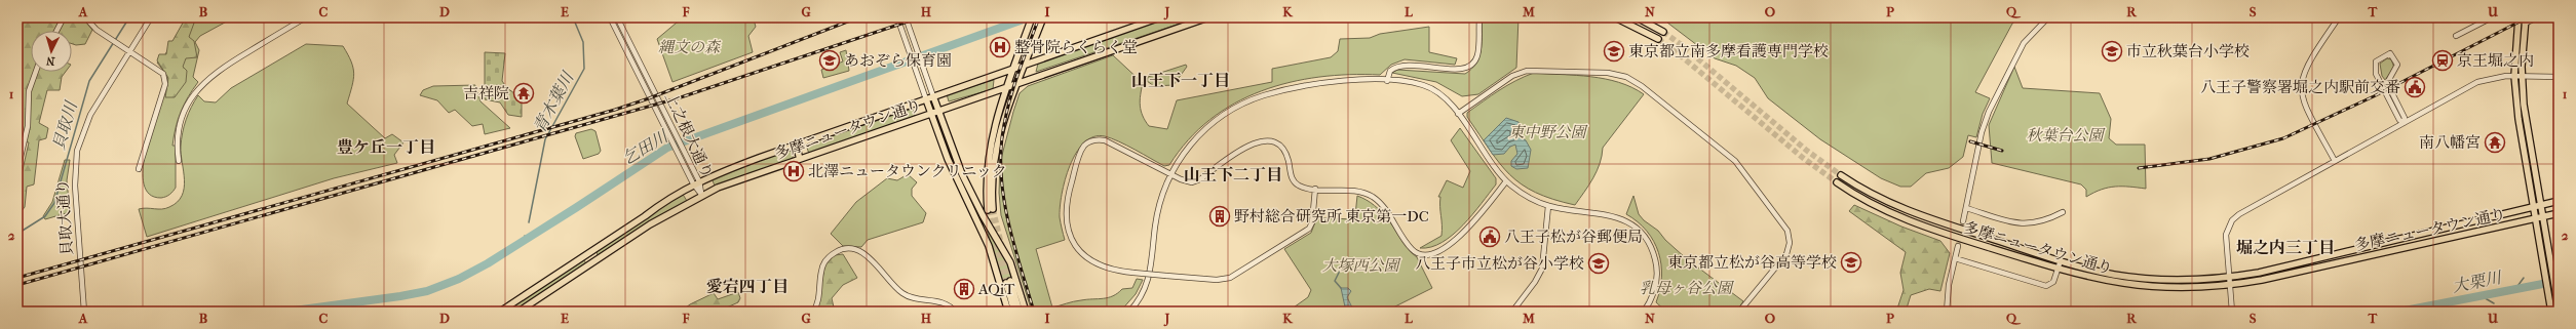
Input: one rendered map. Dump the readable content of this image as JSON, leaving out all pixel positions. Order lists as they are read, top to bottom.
{
  "streets": {
    "main road": ["多摩ニュータウン通り"],
    "street": ["上之根大通り", "貝取大通り"]
  },
  "crossings": [
    ["多摩ニュータウン通り", "上之根大通り"]
  ],
  "districts": [
    "山王下一丁目",
    "豊ケ丘一丁目",
    "山王下二丁目",
    "堀之内三丁目",
    "愛宕四丁目"
  ],
  "water": [
    "青木葉川",
    "貝取川",
    "乞田川",
    "大栗川"
  ],
  "parks": [
    "縄文の森",
    "東中野公園",
    "秋葉台公園",
    "大塚西公園",
    "乳母ヶ谷公園"
  ],
  "places": {
    "hospital": ["整骨院らくらく堂", "北澤ニュータウンクリニック"],
    "school or university": [
      "東京都立南多摩看護専門学校",
      "市立秋葉台小学校",
      "あおぞら保育園",
      "東京都立松が谷高等学校",
      "八王子市立松が谷小学校"
    ],
    "station": ["京王堀之内"],
    "public building": ["八王子警察署堀之内駅前交番", "八王子松が谷郵便局"],
    "temple": ["吉祥院", "南八幡宮"],
    "building": ["野村総合研究所 東京第一DC", "AQiT"]
  },
  "north": "bottom",
  "grid": {
    "columns": [
      "A",
      "B",
      "C",
      "D",
      "E",
      "F",
      "G",
      "H",
      "I",
      "J",
      "K",
      "L",
      "M",
      "N",
      "O",
      "P",
      "Q",
      "R",
      "S",
      "T",
      "U"
    ],
    "rows": ["1", "2"]
  }
}
